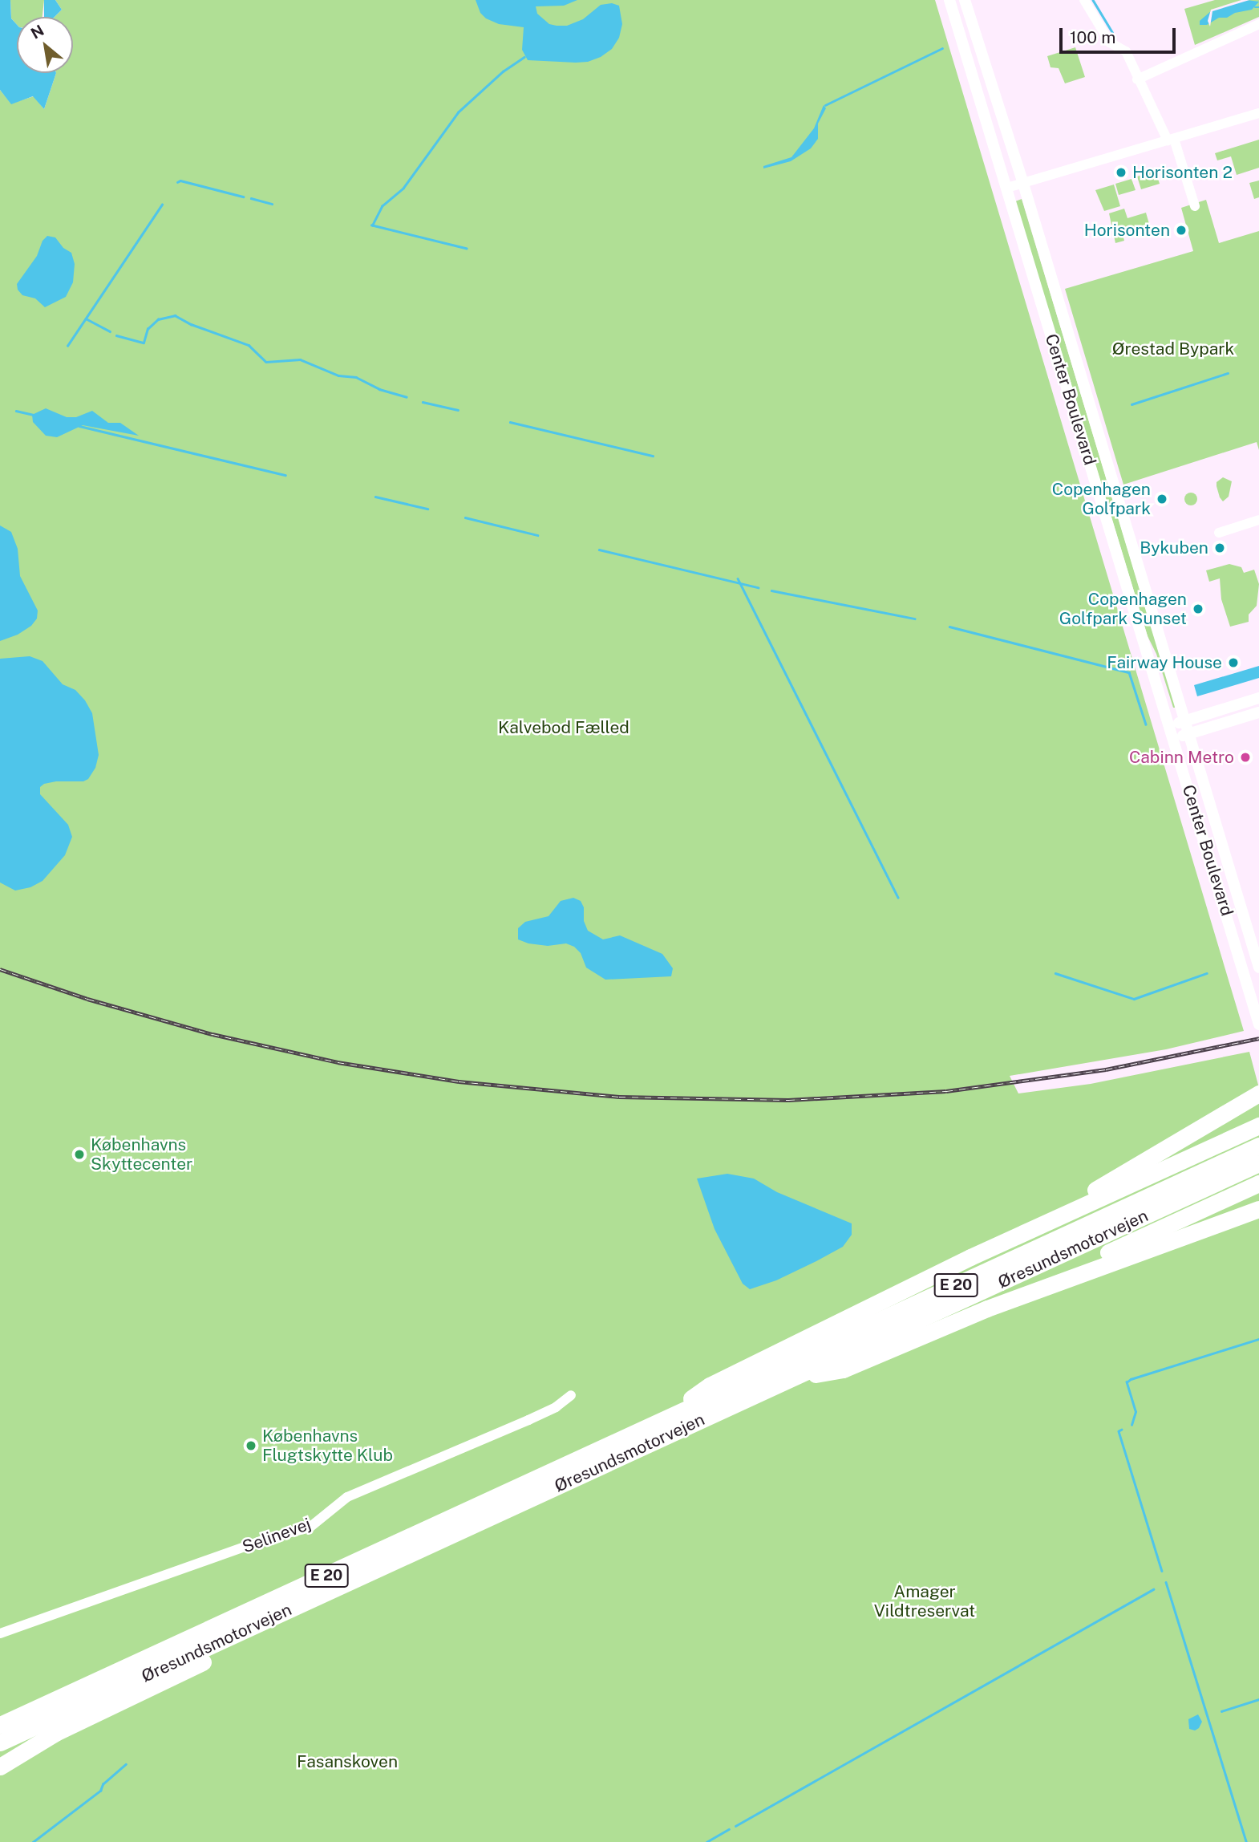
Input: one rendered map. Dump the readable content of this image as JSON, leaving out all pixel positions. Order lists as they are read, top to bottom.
{
  "streets": {
    "highway": ["Øresundsmotorvejen", "E 20"],
    "street": ["Center Boulevard", "Selinevej"]
  },
  "parks": [
    "Ørestad Bypark",
    "Kalvebod Fælled",
    "Amager Vildtreservat",
    "Fasanskoven"
  ],
  "places": [
    "Horisonten 2",
    "Horisonten",
    "Copenhagen Golfpark",
    "Bykuben",
    "Copenhagen Golfpark Sunset",
    "Fairway House",
    "Cabinn Metro",
    "Københavns Skyttecenter",
    "Københavns Flugtskytte Klub"
  ],
  "scale_bar": "100 m",
  "north": "top left"
}
